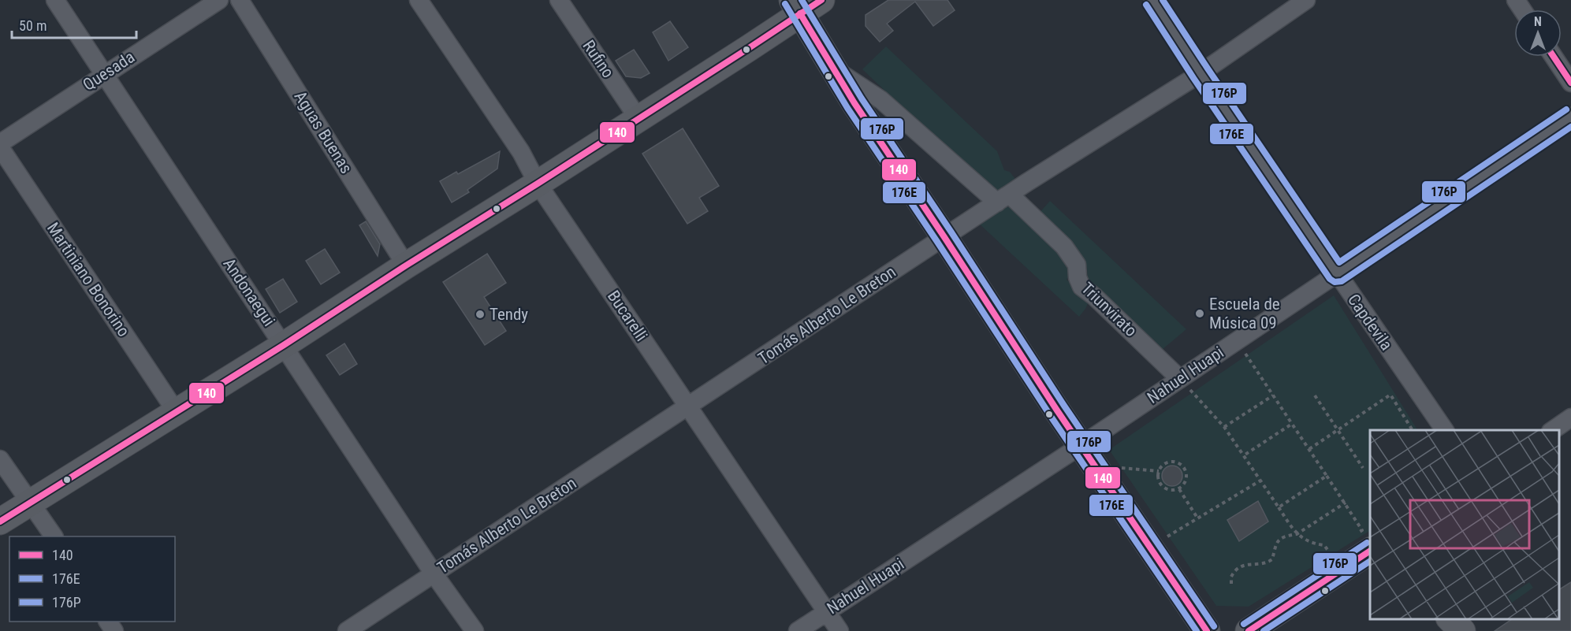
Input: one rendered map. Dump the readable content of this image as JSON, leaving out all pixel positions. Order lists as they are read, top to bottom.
{
  "streets": {
    "street": [
      "Rufino",
      "Quesada",
      "Aguas Buenas",
      "Martiniano Bonorino",
      "Andonaegui",
      "Triunvirato",
      "Tomás Alberto Le Breton",
      "Bucarelli",
      "Capdevila",
      "Nahuel Huapi"
    ]
  },
  "crossings": [
    ["Quesada", "Andonaegui"],
    ["Andonaegui", "Tomás Alberto Le Breton"],
    ["Triunvirato", "Tomás Alberto Le Breton"],
    ["Triunvirato", "Nahuel Huapi"],
    ["Tomás Alberto Le Breton", "Bucarelli"],
    ["Tomás Alberto Le Breton", "Capdevila"],
    ["Bucarelli", "Nahuel Huapi"],
    ["Capdevila", "Nahuel Huapi"]
  ],
  "places": ["Escuela de Música 09", "Tendy"],
  "lines": ["transit line 140", "transit line 176P", "transit line 176E"],
  "legend": ["140", "176E", "176P"],
  "scale_bar": "50 m",
  "north": "top"
}
